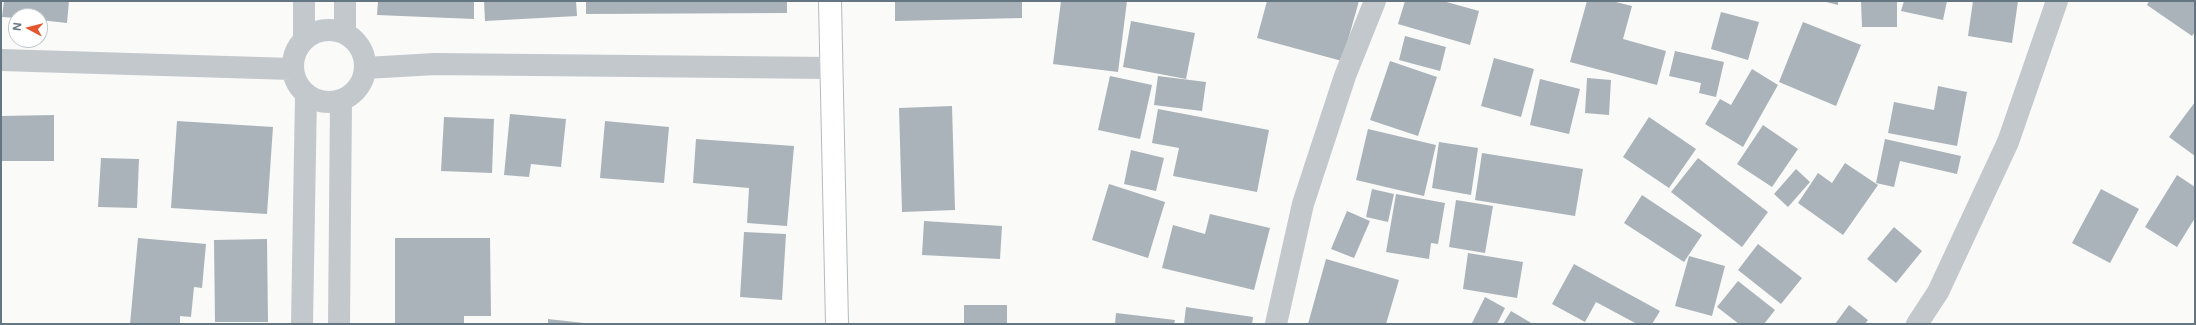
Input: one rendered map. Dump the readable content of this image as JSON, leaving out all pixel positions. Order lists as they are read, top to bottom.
{
  "north": "left"
}
